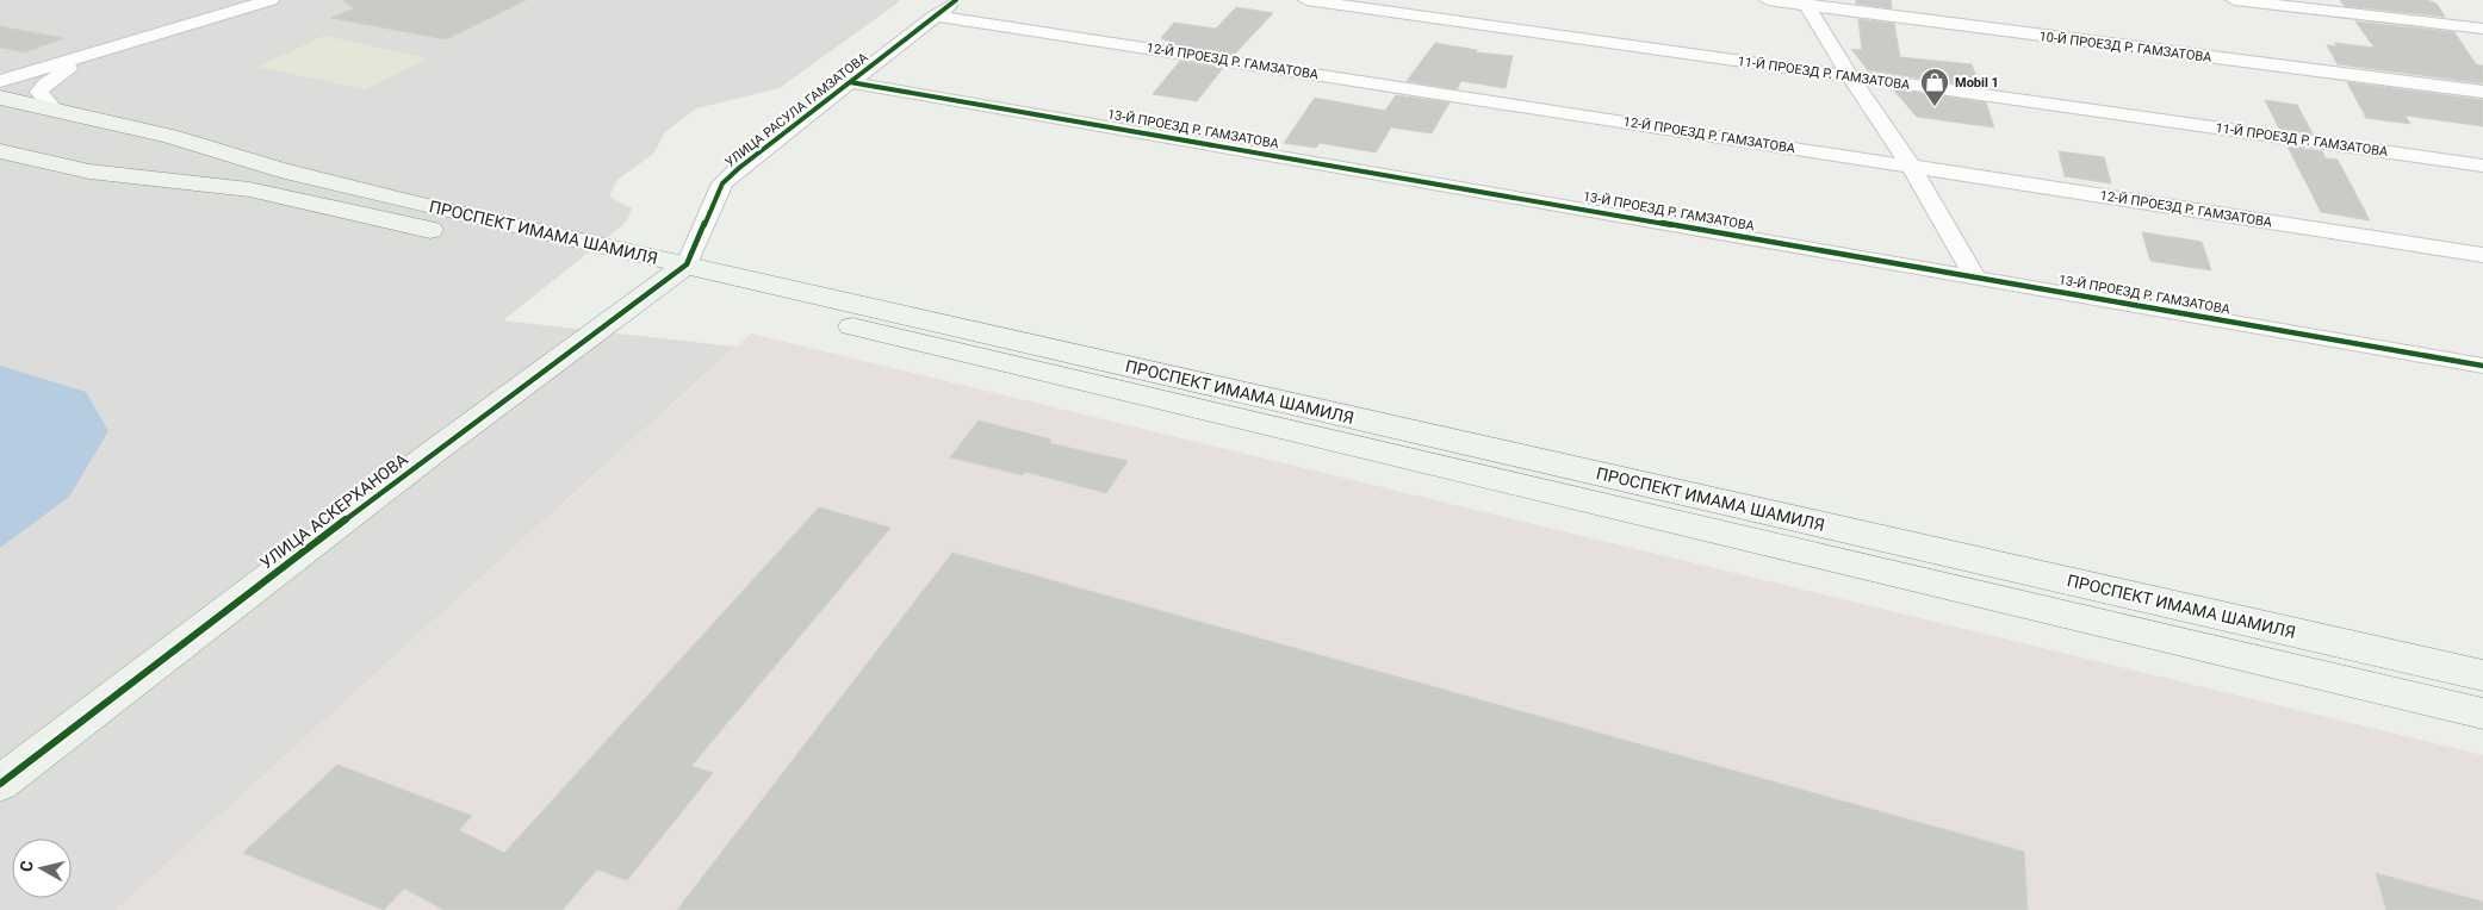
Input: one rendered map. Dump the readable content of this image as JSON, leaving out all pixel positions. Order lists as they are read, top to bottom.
{
  "streets": {
    "main road": ["ПРОСПЕКТ ИМАМА ШАМИЛЯ", "УЛИЦА АСКЕРХАНОВА"],
    "street": [
      "10-Й ПРОЕЗД Р. ГАМЗАТОВА",
      "12-Й ПРОЕЗД Р. ГАМЗАТОВА",
      "11-Й ПРОЕЗД Р. ГАМЗАТОВА",
      "УЛИЦА РАСУЛА ГАМЗАТОВА",
      "13-Й ПРОЕЗД Р. ГАМЗАТОВА"
    ]
  },
  "crossings": [
    ["12-Й ПРОЕЗД Р. ГАМЗАТОВА", "УЛИЦА РАСУЛА ГАМЗАТОВА"],
    ["УЛИЦА РАСУЛА ГАМЗАТОВА", "13-Й ПРОЕЗД Р. ГАМЗАТОВА"],
    ["УЛИЦА РАСУЛА ГАМЗАТОВА", "ПРОСПЕКТ ИМАМА ШАМИЛЯ"],
    ["УЛИЦА РАСУЛА ГАМЗАТОВА", "УЛИЦА АСКЕРХАНОВА"],
    ["ПРОСПЕКТ ИМАМА ШАМИЛЯ", "УЛИЦА АСКЕРХАНОВА"]
  ],
  "places": {
    "shop": ["Mobil 1"]
  },
  "north": "left"
}
